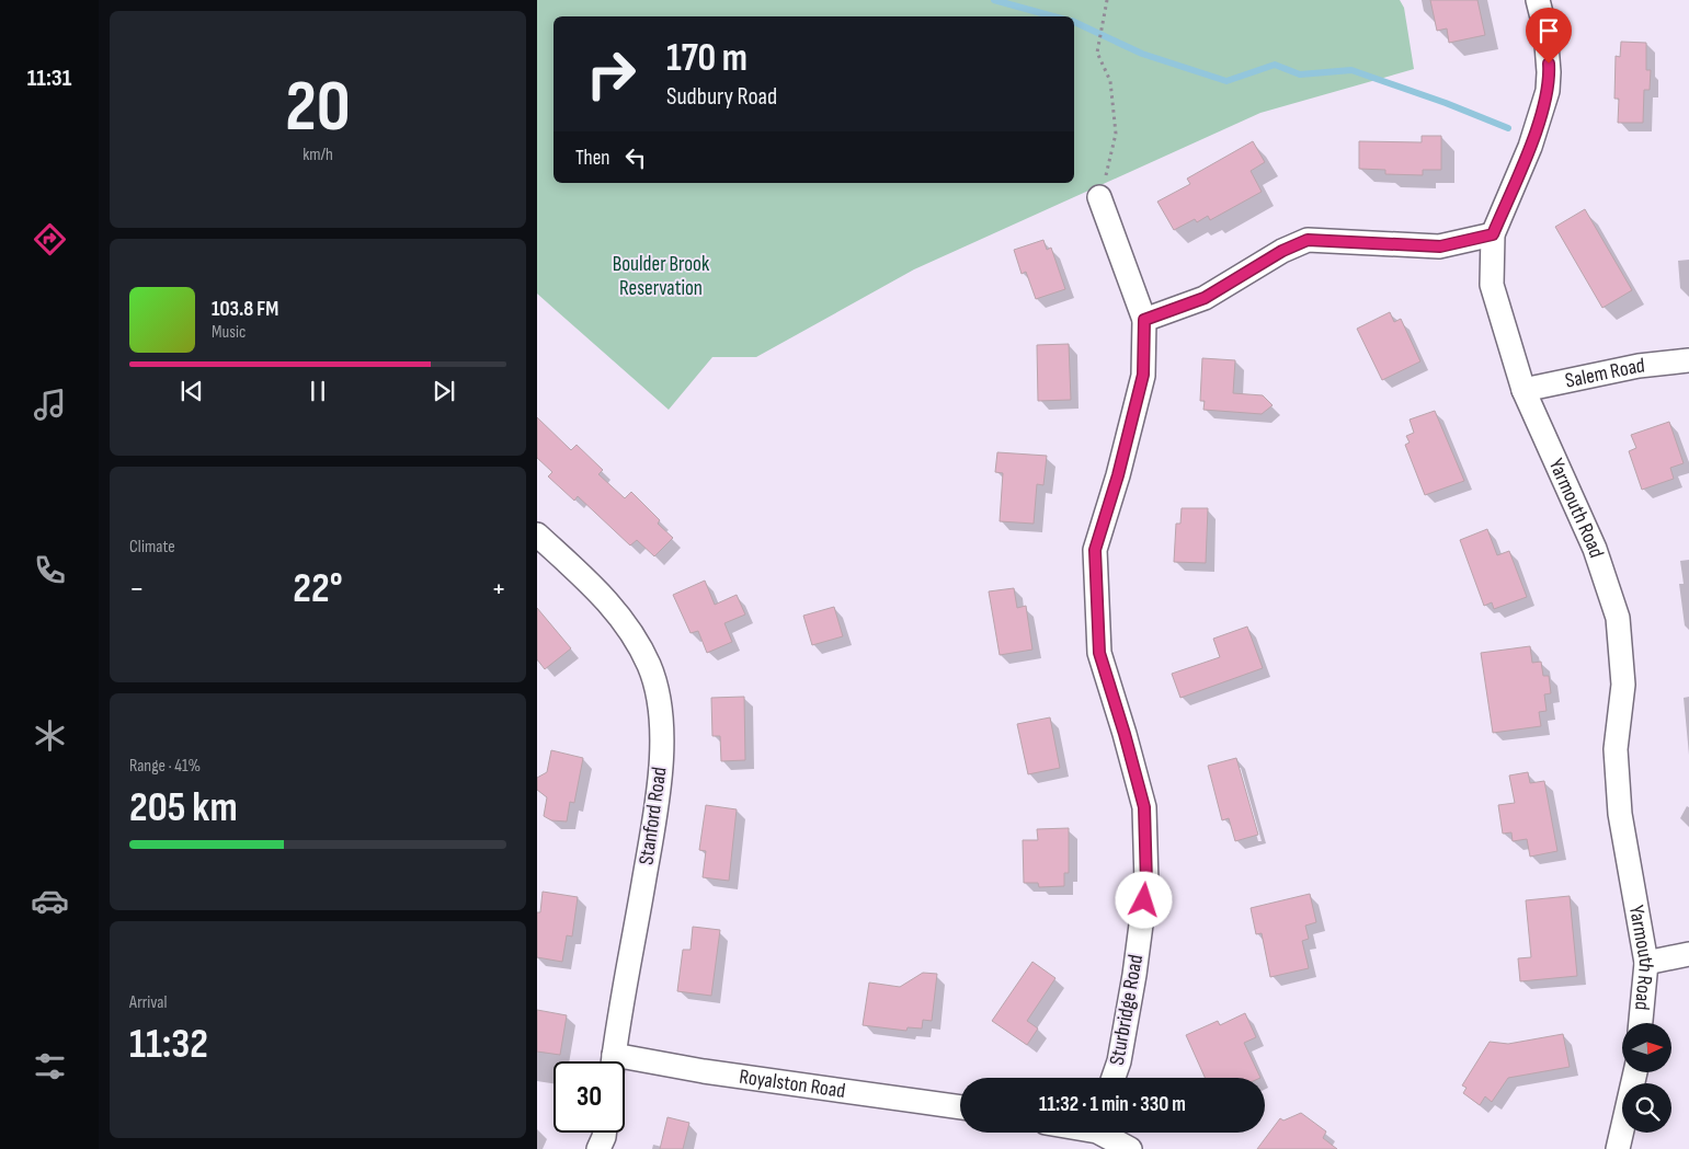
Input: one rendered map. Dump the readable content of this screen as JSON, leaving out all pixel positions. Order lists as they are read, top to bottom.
{
  "streets": {
    "street": [
      "Salem Road",
      "Yarmouth Road",
      "Stanford Road",
      "Sturbridge Road",
      "Royalston Road"
    ]
  },
  "crossings": [
    ["Salem Road", "Yarmouth Road"]
  ],
  "parks": ["Boulder Brook Reservation"],
  "north": "right",
  "page": {
    "tabs": "11:31",
    "tile": [
      ["20", "km/h"],
      "Climate",
      ["Range · 41%", "205 km"],
      ["Arrival", "11:32"]
    ],
    "turn": ["170 m", "Sudbury Road"],
    "then": "Then",
    "song": ["103.8 FM", "Music"],
    "heat": ["−", "22°", "+"],
    "limit": "30",
    "trip": "11:32 · 1 min · 330 m"
  }
}
